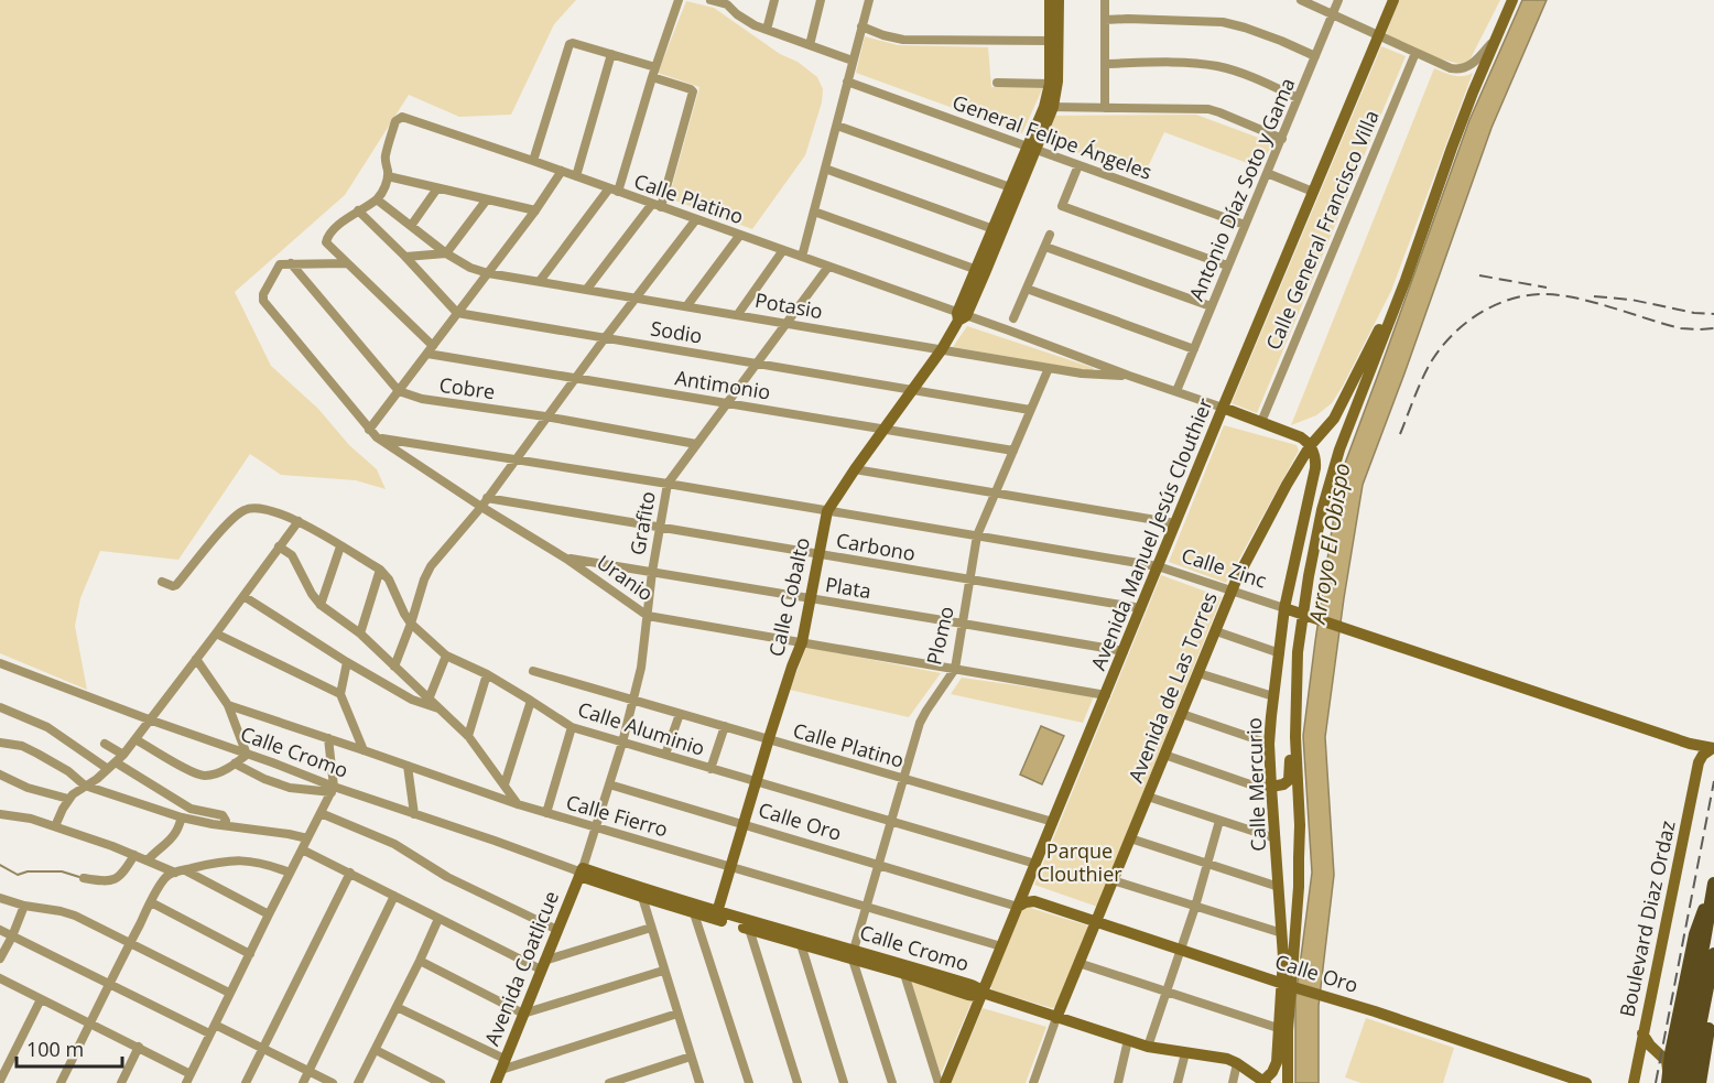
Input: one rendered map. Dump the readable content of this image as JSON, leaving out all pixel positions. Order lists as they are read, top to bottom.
{
  "streets": {
    "street": [
      "General Felipe Ángeles",
      "Antonio Díaz Soto y Gama",
      "Calle Platino",
      "Calle General Francisco Villa",
      "Potasio",
      "Sodio",
      "Antimonio",
      "Cobre",
      "Grafito",
      "Avenida Manuel Jesús Clouthier",
      "Carbono",
      "Calle Zinc",
      "Uranio",
      "Plata",
      "Calle Cobalto",
      "Plomo",
      "Avenida de Las Torres",
      "Calle Aluminio",
      "Calle Cromo",
      "Calle Mercurio",
      "Calle Fierro",
      "Calle Oro",
      "Boulevard Diaz Ordaz",
      "Avenida Coatlicue"
    ]
  },
  "crossings": [
    ["General Felipe Ángeles", "Antonio Díaz Soto y Gama"],
    ["Antonio Díaz Soto y Gama", "Calle Platino"],
    ["Calle Platino", "Potasio"],
    ["Calle Platino", "Grafito"],
    ["Calle Platino", "Avenida Manuel Jesús Clouthier"],
    ["Calle Platino", "Calle Cobalto"],
    ["Calle Platino", "Plomo"],
    ["Potasio", "Grafito"],
    ["Potasio", "Calle Cobalto"],
    ["Potasio", "Plomo"],
    ["Sodio", "Grafito"],
    ["Sodio", "Calle Cobalto"],
    ["Sodio", "Plomo"],
    ["Antimonio", "Grafito"],
    ["Antimonio", "Calle Cobalto"],
    ["Antimonio", "Plomo"],
    ["Cobre", "Grafito"],
    ["Grafito", "Carbono"],
    ["Grafito", "Calle Zinc"],
    ["Grafito", "Uranio"],
    ["Grafito", "Plata"],
    ["Grafito", "Calle Aluminio"],
    ["Grafito", "Calle Cromo"],
    ["Grafito", "Calle Fierro"],
    ["Grafito", "Calle Oro"],
    ["Grafito", "Avenida Coatlicue"],
    ["Avenida Manuel Jesús Clouthier", "Carbono"],
    ["Avenida Manuel Jesús Clouthier", "Calle Zinc"],
    ["Avenida Manuel Jesús Clouthier", "Uranio"],
    ["Avenida Manuel Jesús Clouthier", "Plata"],
    ["Avenida Manuel Jesús Clouthier", "Calle Aluminio"],
    ["Avenida Manuel Jesús Clouthier", "Calle Cromo"],
    ["Avenida Manuel Jesús Clouthier", "Calle Fierro"],
    ["Avenida Manuel Jesús Clouthier", "Calle Oro"],
    ["Carbono", "Calle Cobalto"],
    ["Carbono", "Plomo"],
    ["Calle Zinc", "Uranio"],
    ["Calle Zinc", "Calle Cobalto"],
    ["Calle Zinc", "Plomo"],
    ["Calle Zinc", "Avenida de Las Torres"],
    ["Calle Zinc", "Calle Mercurio"],
    ["Uranio", "Plata"],
    ["Uranio", "Calle Cobalto"],
    ["Uranio", "Plomo"],
    ["Plata", "Calle Cobalto"],
    ["Plata", "Plomo"],
    ["Calle Cobalto", "Calle Aluminio"],
    ["Calle Cobalto", "Calle Cromo"],
    ["Calle Cobalto", "Calle Fierro"],
    ["Calle Cobalto", "Calle Oro"],
    ["Plomo", "Calle Aluminio"],
    ["Plomo", "Calle Cromo"],
    ["Plomo", "Calle Fierro"],
    ["Plomo", "Calle Oro"],
    ["Avenida de Las Torres", "Calle Mercurio"],
    ["Avenida de Las Torres", "Calle Oro"],
    ["Calle Cromo", "Avenida Coatlicue"],
    ["Calle Mercurio", "Calle Oro"]
  ],
  "water": ["Arroyo El Obispo"],
  "parks": ["Parque Clouthier"],
  "scale_bar": "100 m"
}
